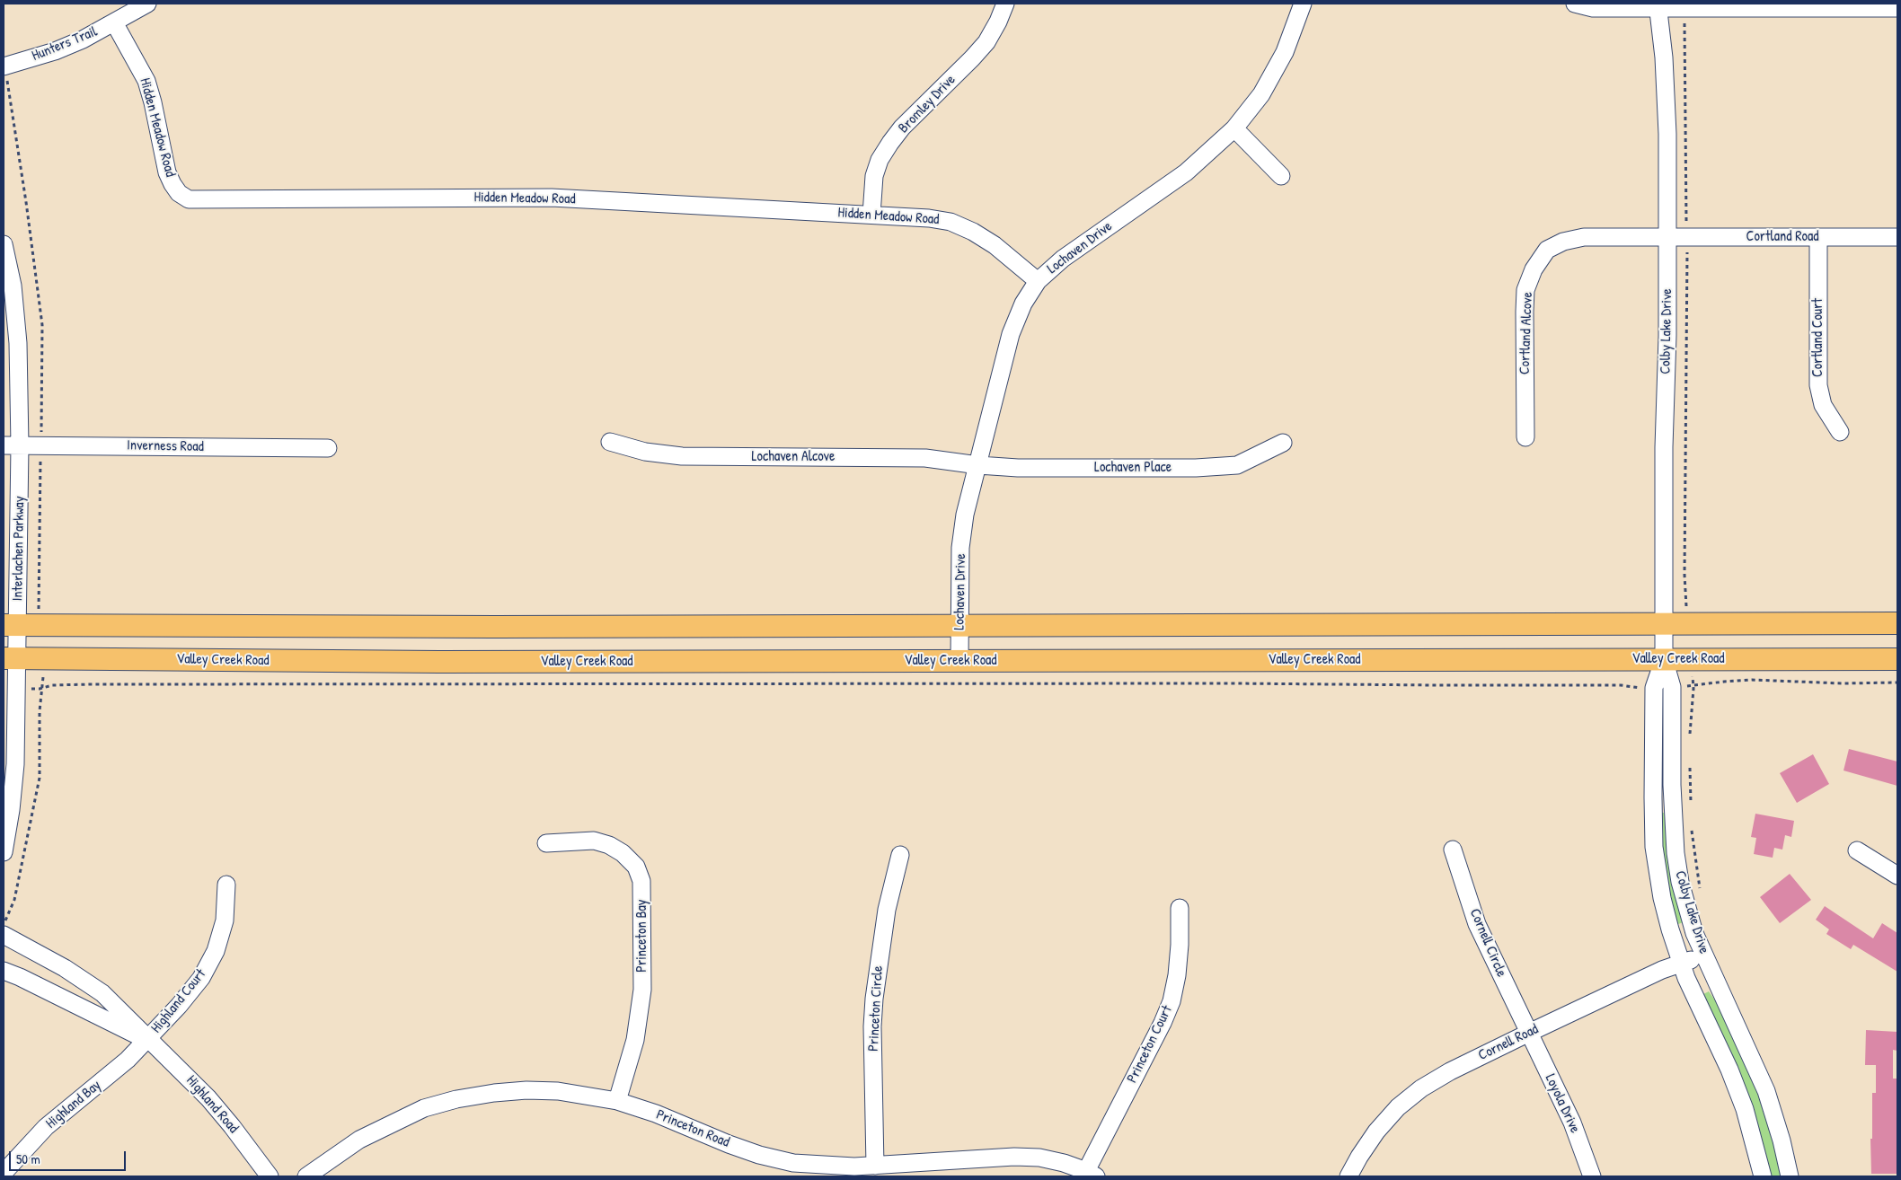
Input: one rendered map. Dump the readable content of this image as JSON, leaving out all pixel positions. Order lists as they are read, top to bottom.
{
  "streets": {
    "main road": ["Valley Creek Road"],
    "street": [
      "Hunters Trail",
      "Bromley Drive",
      "Hidden Meadow Road",
      "Cortland Road",
      "Lochaven Drive",
      "Colby Lake Drive",
      "Cortland Alcove",
      "Cortland Court",
      "Inverness Road",
      "Lochaven Alcove",
      "Lochaven Place",
      "Interlachen Parkway",
      "Princeton Bay",
      "Cornell Circle",
      "Highland Court",
      "Princeton Circle",
      "Cornell Road",
      "Princeton Court",
      "Loyola Drive",
      "Highland Bay",
      "Highland Road",
      "Princeton Road"
    ]
  },
  "crossings": [
    ["Hunters Trail", "Hidden Meadow Road"],
    ["Bromley Drive", "Hidden Meadow Road"],
    ["Hidden Meadow Road", "Lochaven Drive"],
    ["Cortland Road", "Colby Lake Drive"],
    ["Cortland Road", "Cortland Alcove"],
    ["Cortland Road", "Cortland Court"],
    ["Lochaven Drive", "Lochaven Alcove"],
    ["Lochaven Drive", "Lochaven Place"],
    ["Lochaven Drive", "Valley Creek Road"],
    ["Colby Lake Drive", "Cortland Alcove"],
    ["Colby Lake Drive", "Valley Creek Road"],
    ["Colby Lake Drive", "Cornell Road"],
    ["Inverness Road", "Interlachen Parkway"],
    ["Lochaven Alcove", "Lochaven Place"],
    ["Interlachen Parkway", "Valley Creek Road"],
    ["Princeton Bay", "Princeton Road"],
    ["Cornell Circle", "Cornell Road"],
    ["Cornell Circle", "Loyola Drive"],
    ["Highland Court", "Highland Bay"],
    ["Highland Court", "Highland Road"],
    ["Princeton Circle", "Princeton Road"],
    ["Cornell Road", "Loyola Drive"],
    ["Princeton Court", "Princeton Road"],
    ["Highland Bay", "Highland Road"]
  ],
  "scale_bar": "50 m"
}
